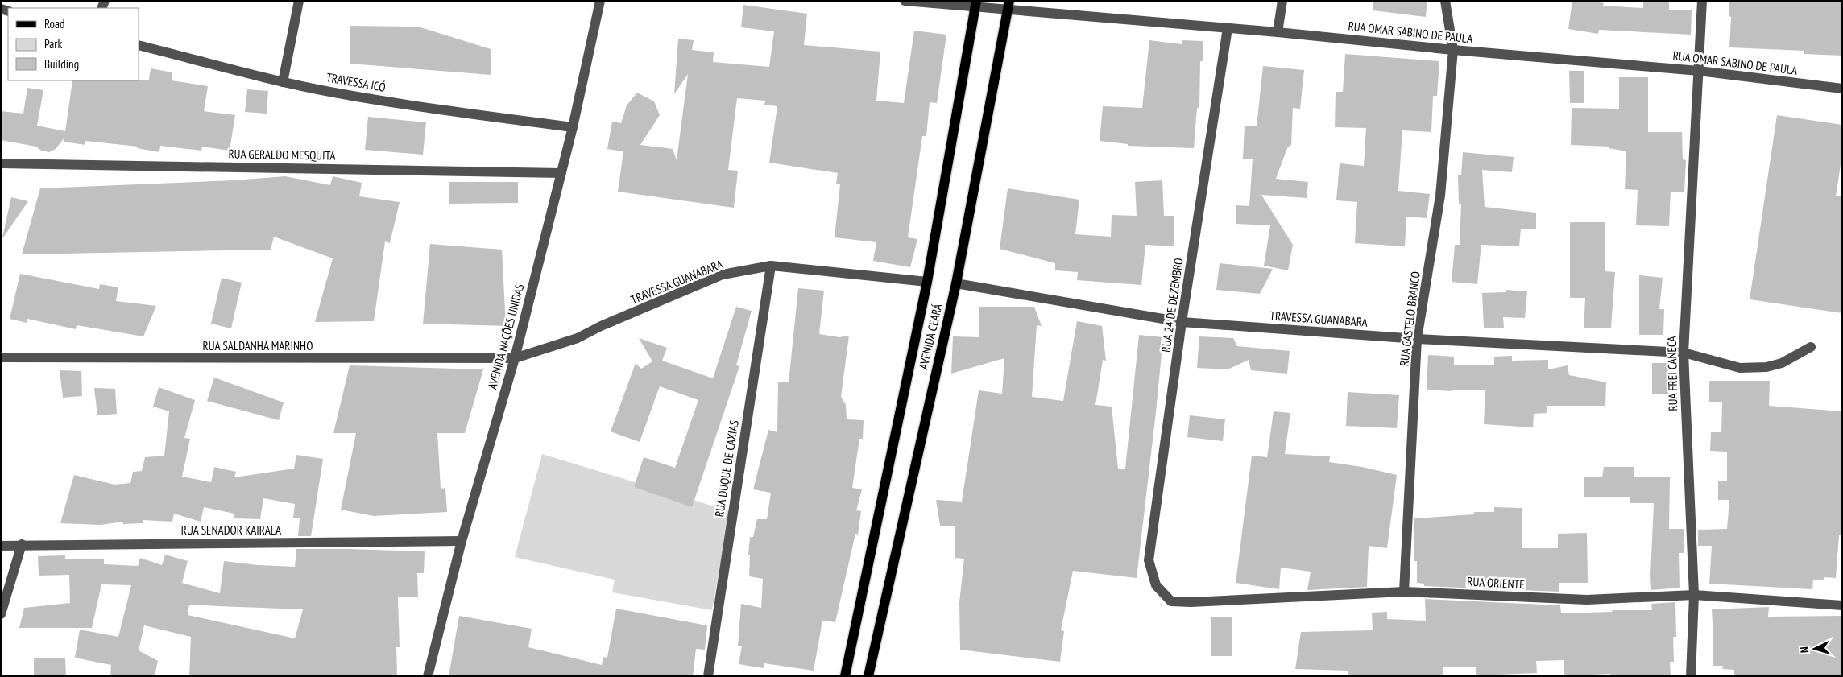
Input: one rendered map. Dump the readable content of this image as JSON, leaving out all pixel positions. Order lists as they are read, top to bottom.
{
  "streets": {
    "main road": ["AVENIDA CEARÁ"],
    "street": [
      "RUA OMAR SABINO DE PAULA",
      "TRAVESSA ICÓ",
      "RUA GERALDO MESQUITA",
      "TRAVESSA GUANABARA",
      "RUA 24 DE DEZEMBRO",
      "RUA CASTELO BRANCO",
      "AVENIDA NAÇÕES UNIDAS",
      "RUA SALDANHA MARINHO",
      "RUA FREI CANECA",
      "RUA DUQUE DE CAXIAS",
      "RUA SENADOR KAIRALA",
      "RUA ORIENTE"
    ]
  },
  "crossings": [
    ["RUA OMAR SABINO DE PAULA", "RUA 24 DE DEZEMBRO"],
    ["RUA OMAR SABINO DE PAULA", "RUA CASTELO BRANCO"],
    ["RUA OMAR SABINO DE PAULA", "AVENIDA CEARÁ"],
    ["RUA OMAR SABINO DE PAULA", "RUA FREI CANECA"],
    ["TRAVESSA ICÓ", "AVENIDA NAÇÕES UNIDAS"],
    ["RUA GERALDO MESQUITA", "AVENIDA NAÇÕES UNIDAS"],
    ["TRAVESSA GUANABARA", "RUA 24 DE DEZEMBRO"],
    ["TRAVESSA GUANABARA", "RUA CASTELO BRANCO"],
    ["TRAVESSA GUANABARA", "AVENIDA NAÇÕES UNIDAS"],
    ["TRAVESSA GUANABARA", "AVENIDA CEARÁ"],
    ["TRAVESSA GUANABARA", "RUA SALDANHA MARINHO"],
    ["TRAVESSA GUANABARA", "RUA FREI CANECA"],
    ["TRAVESSA GUANABARA", "RUA DUQUE DE CAXIAS"],
    ["RUA 24 DE DEZEMBRO", "RUA ORIENTE"],
    ["RUA CASTELO BRANCO", "RUA ORIENTE"],
    ["AVENIDA NAÇÕES UNIDAS", "RUA SALDANHA MARINHO"],
    ["AVENIDA NAÇÕES UNIDAS", "RUA SENADOR KAIRALA"],
    ["RUA FREI CANECA", "RUA ORIENTE"]
  ],
  "legend": ["Road", "Park", "Building"],
  "north": "left"
}
